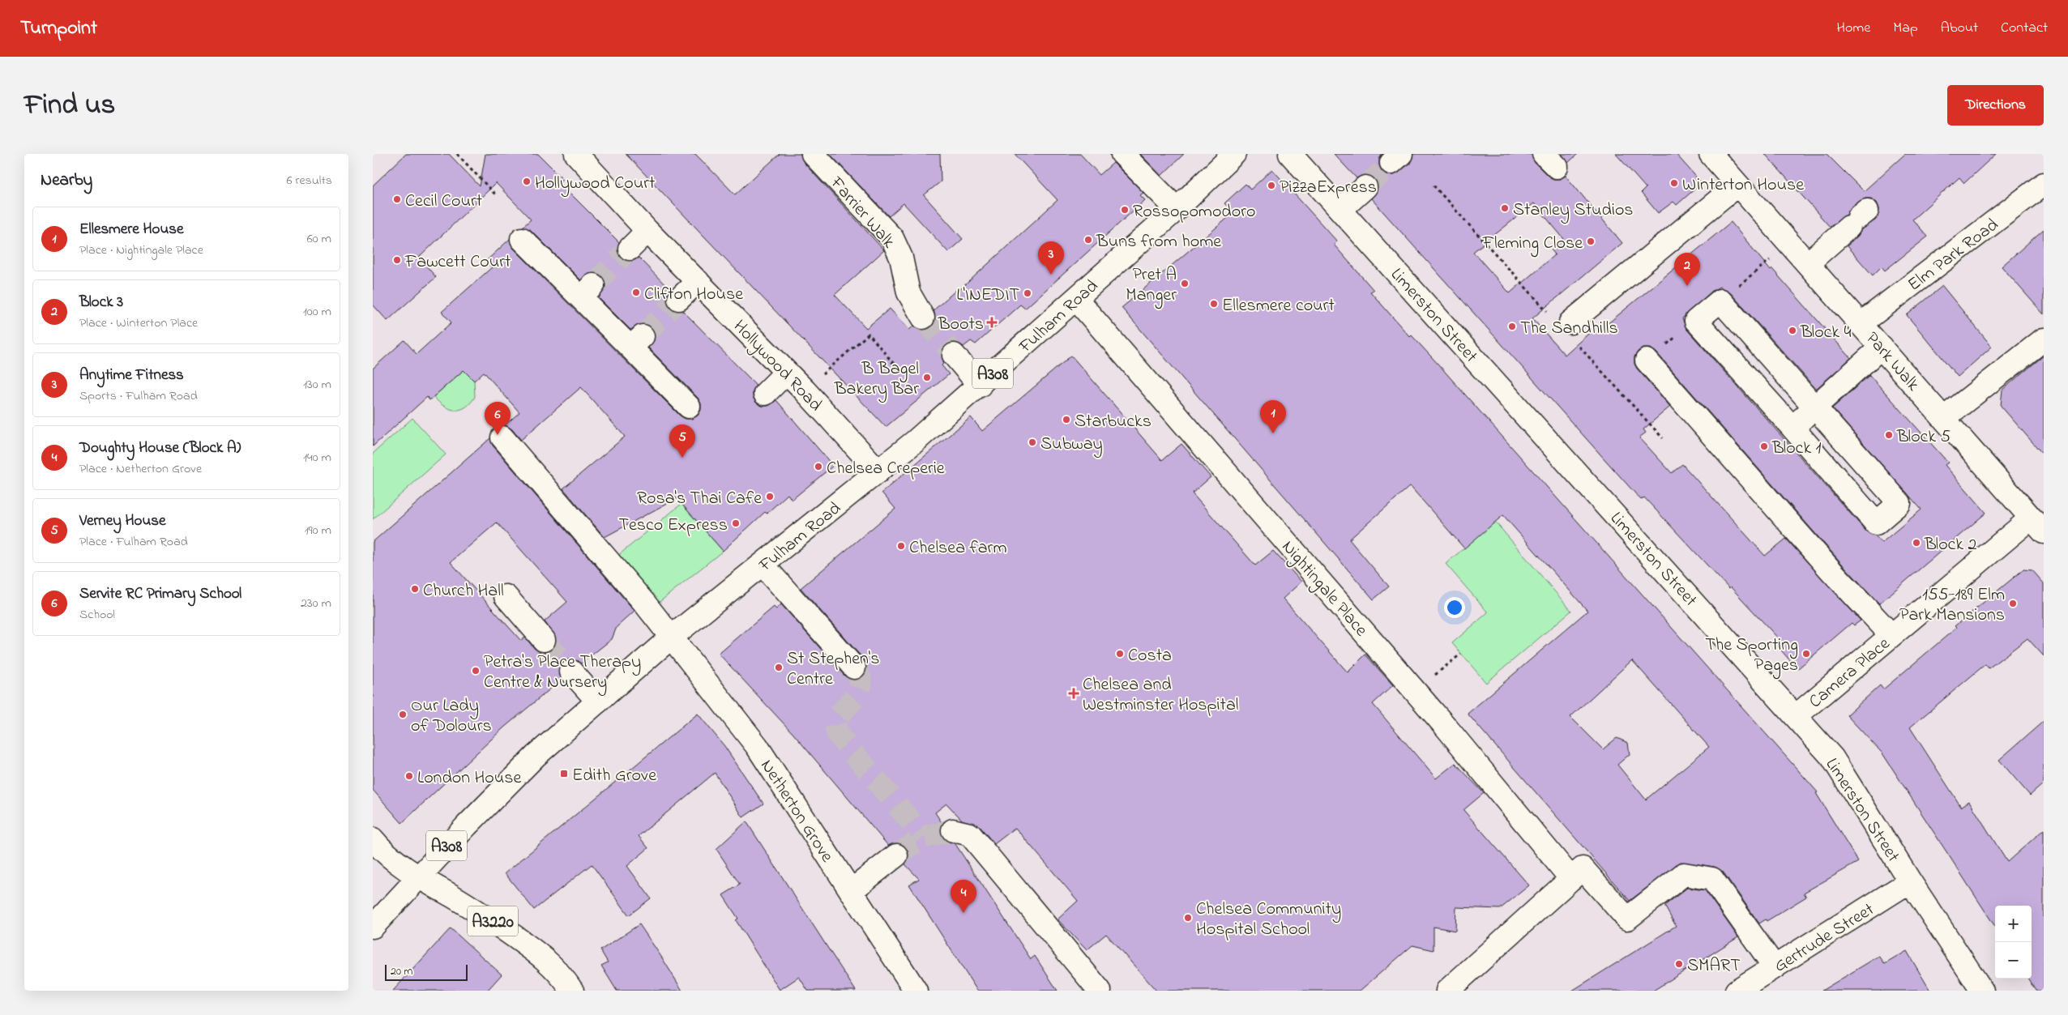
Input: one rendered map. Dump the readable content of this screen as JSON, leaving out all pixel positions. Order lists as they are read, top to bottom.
{
  "streets": {
    "main road": [
      "Farrier Walk",
      "Elm Park Road",
      "Limerston Street",
      "Fulham Road",
      "Park Walk",
      "Hollywood Road",
      "A308",
      "Nightingale Place",
      "Camera Place",
      "Netherton Grove",
      "A3220",
      "Gertrude Street"
    ]
  },
  "crossings": [
    ["Elm Park Road", "Park Walk"],
    ["Limerston Street", "Camera Place"],
    ["Limerston Street", "Gertrude Street"],
    ["Fulham Road", "Hollywood Road"],
    ["Fulham Road", "Nightingale Place"],
    ["Fulham Road", "Netherton Grove"],
    ["Fulham Road", "A3220"],
    ["Park Walk", "Camera Place"]
  ],
  "places": {
    "other": [
      "Hollywood Court",
      "Winterton House",
      "PizzaExpress",
      "Cecil Court",
      "Stanley Studios",
      "Rossopomodoro",
      "Buns from home",
      "Fleming Close",
      "Fawcett Court",
      "Pret A Manger",
      "Clifton House",
      "L'INEDIT",
      "Ellesmere court",
      "The Sandhills",
      "Block 4",
      "B Bagel Bakery Bar",
      "Starbucks",
      "Block 5",
      "Subway",
      "Block 1",
      "Chelsea Creperie",
      "Rosa's Thai Cafe",
      "Tesco Express",
      "Block 2",
      "Chelsea farm",
      "Church Hall",
      "155-189 Elm Park Mansions",
      "Costa",
      "The Sporting Pages",
      "St Stephen's Centre",
      "Petra's Place Therapy Centre & Nursery",
      "Our Lady of Dolours",
      "London House",
      "Chelsea Community Hospital School",
      "SMART"
    ],
    "health": ["Boots", "Chelsea and Westminster Hospital"],
    "transit": ["Edith Grove"]
  },
  "scale_bar": "20 m",
  "page": {
    "header": "Turnpoint",
    "nav": [
      "Home",
      "Map",
      "About",
      "Contact"
    ],
    "title": "Find us",
    "buttons": "Directions",
    "heading": ["Nearby", "6 results"],
    "list": [
      {
        "mark": "1",
        "name": "Ellesmere House",
        "note": "Place · Nightingale Place",
        "value": "60 m"
      },
      {
        "mark": "2",
        "name": "Block 3",
        "note": "Place · Winterton Place",
        "value": "100 m"
      },
      {
        "mark": "3",
        "name": "Anytime Fitness",
        "note": "Sports · Fulham Road",
        "value": "130 m"
      },
      {
        "mark": "4",
        "name": "Doughty House (Block A)",
        "note": "Place · Netherton Grove",
        "value": "140 m"
      },
      {
        "mark": "5",
        "name": "Verney House",
        "note": "Place · Fulham Road",
        "value": "190 m"
      },
      {
        "mark": "6",
        "name": "Servite RC Primary School",
        "note": "School",
        "value": "230 m"
      }
    ],
    "pins": [
      "3",
      "2",
      "1",
      "6",
      "5",
      "4"
    ],
    "map_buttons": ["+", "−"],
    "scale": "20 m"
  }
}
